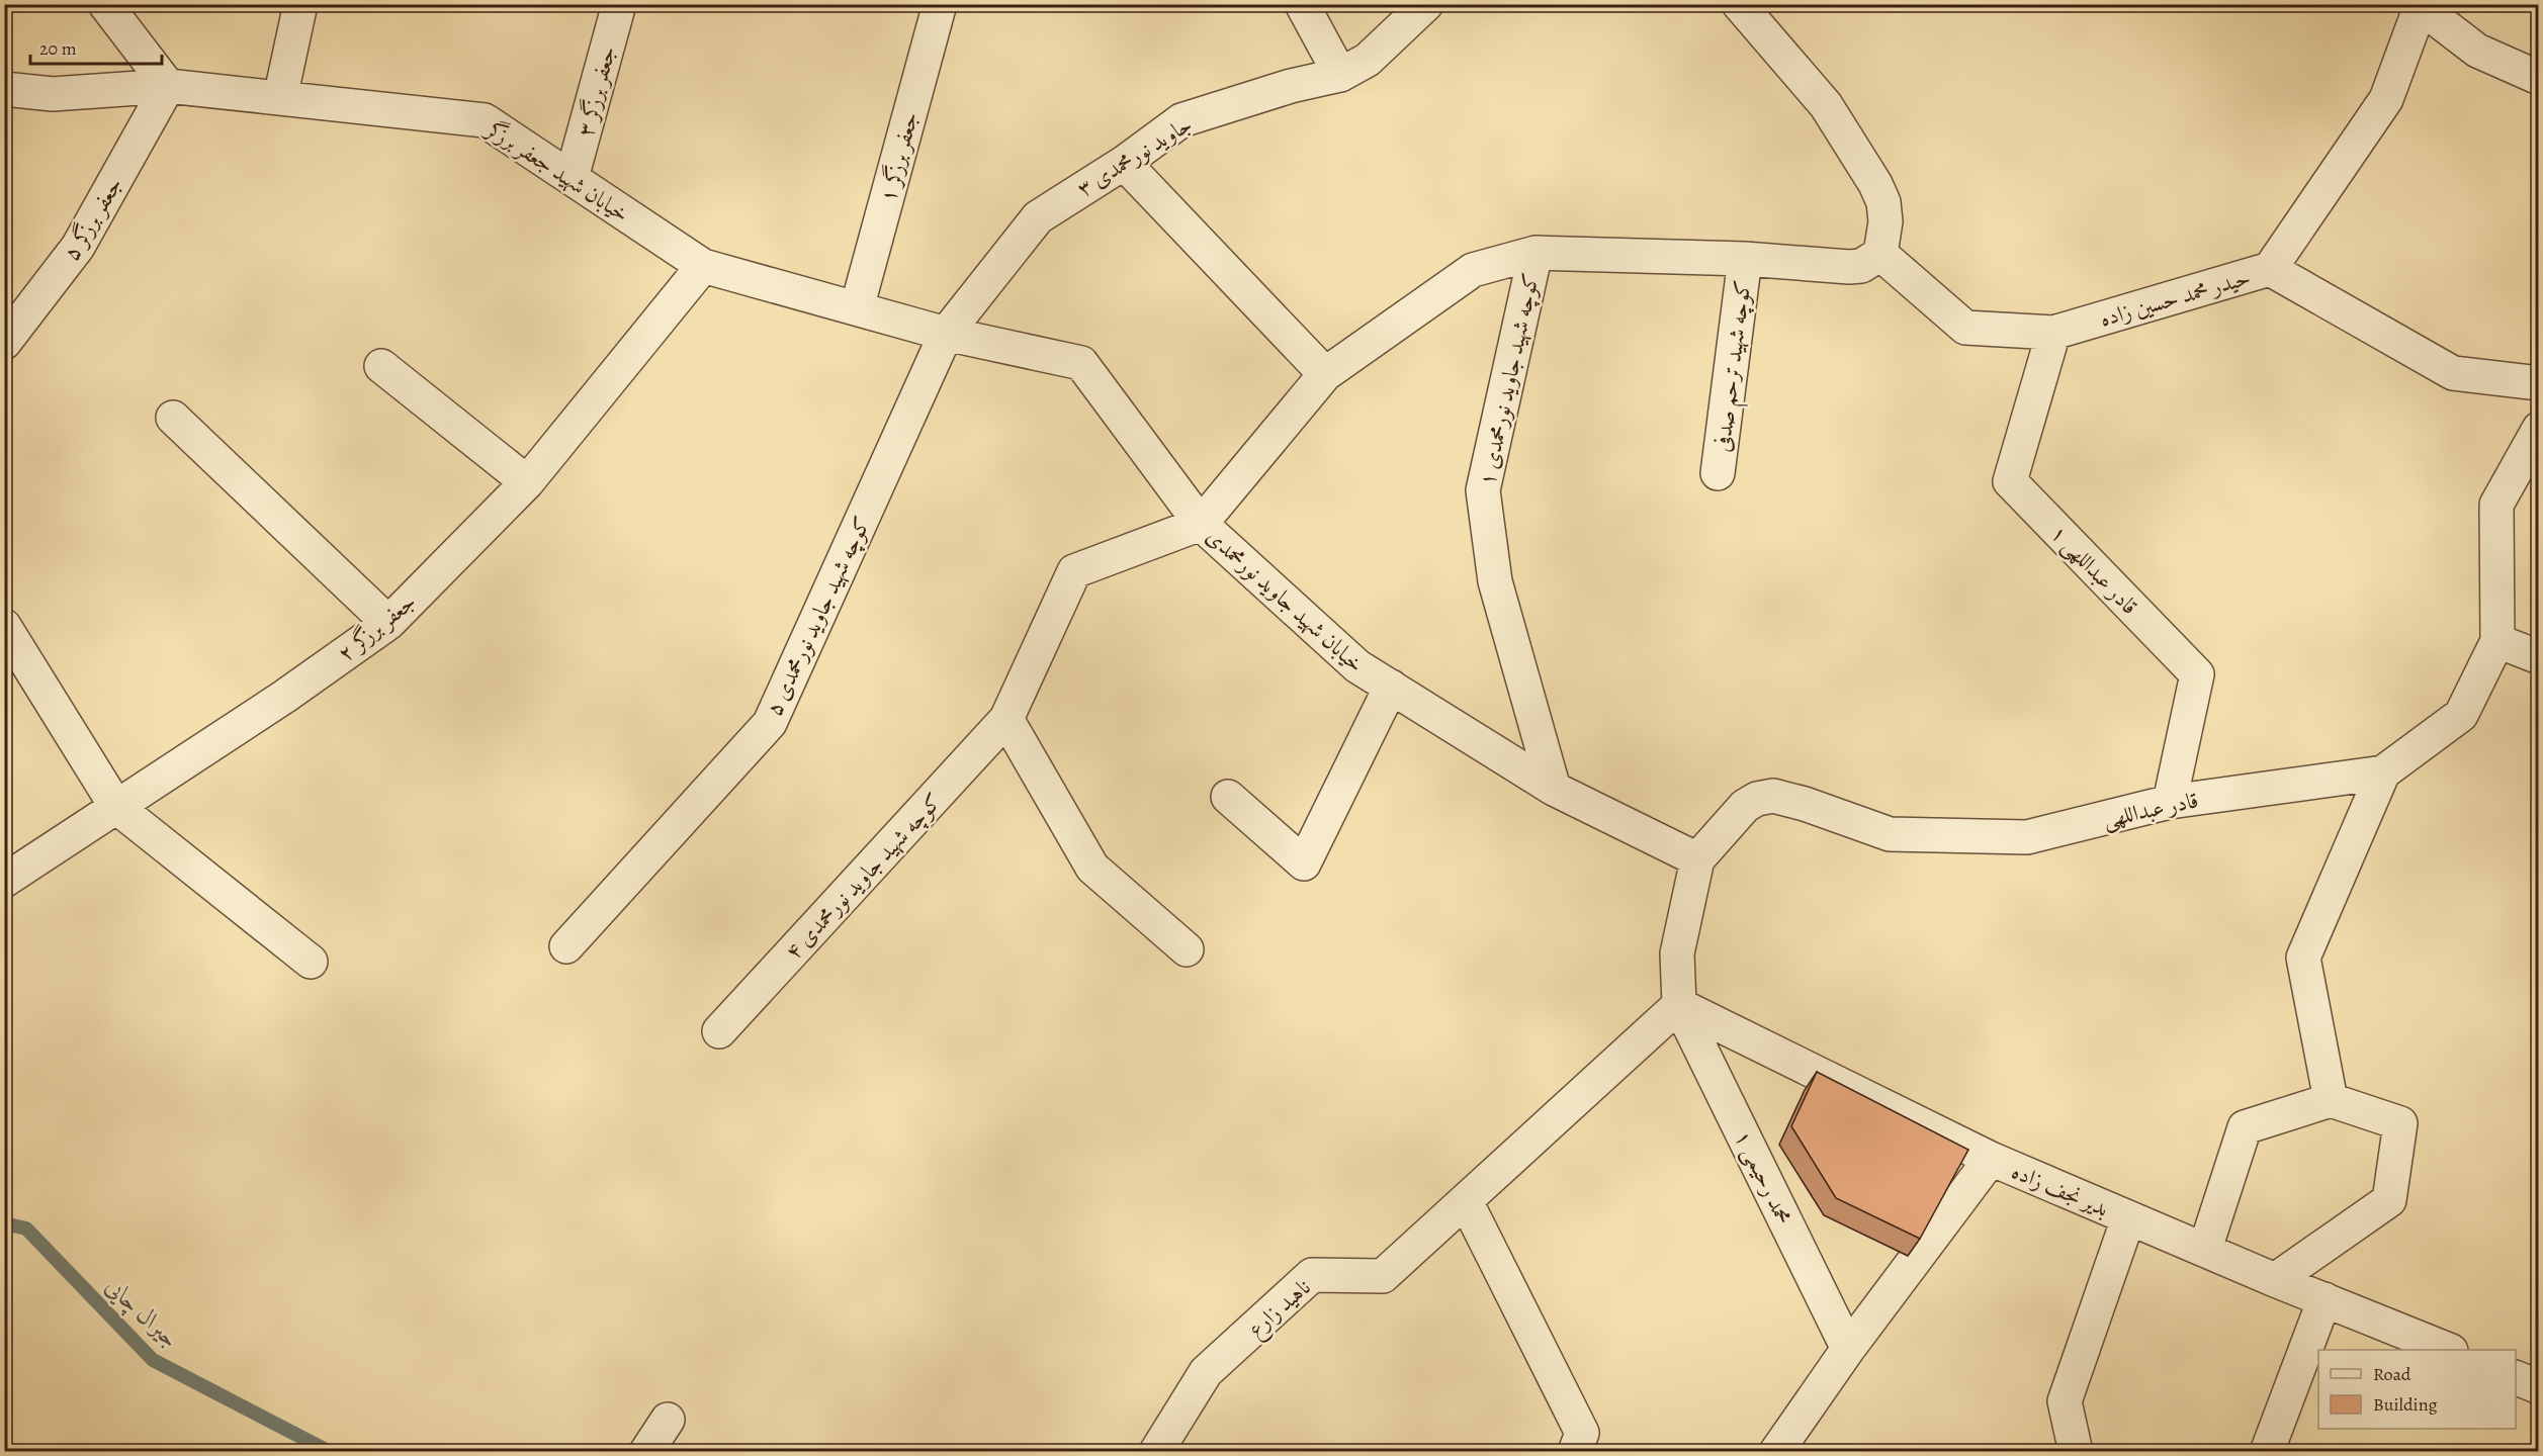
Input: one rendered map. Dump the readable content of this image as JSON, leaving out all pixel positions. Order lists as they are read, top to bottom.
{
  "streets": {
    "street": [
      "جعفر برزگر ۳",
      "جاوید نورمحمدی ۳",
      "جعفر برزگر ۱",
      "خیابان شهید جعفر برزگر",
      "جعفر برزگر ۵",
      "حیدر محمد حسین زاده",
      "کوچه شهید ترحم صدفی",
      "کوچه شهید جاوید نورمحمدی ۱",
      "قادر عبداللهی ۱",
      "خیابان شهید جاوید نورمحمدی",
      "کوچه شهید جاوید نورمحمدی ۵",
      "جعفر برزگر ۲",
      "قادر عبداللهی",
      "کوچه شهید جاوید نورمحمدی ۴",
      "محمد رحیمی ۱",
      "بدیر نجف زاده",
      "ناهید زارع"
    ]
  },
  "crossings": [
    ["جعفر برزگر ۳", "خیابان شهید جعفر برزگر"],
    ["جاوید نورمحمدی ۳", "خیابان شهید جعفر برزگر"],
    ["جاوید نورمحمدی ۳", "خیابان شهید جاوید نورمحمدی"],
    ["جاوید نورمحمدی ۳", "کوچه شهید جاوید نورمحمدی ۵"],
    ["جعفر برزگر ۱", "خیابان شهید جعفر برزگر"],
    ["خیابان شهید جعفر برزگر", "جعفر برزگر ۵"],
    ["خیابان شهید جعفر برزگر", "خیابان شهید جاوید نورمحمدی"],
    ["خیابان شهید جعفر برزگر", "کوچه شهید جاوید نورمحمدی ۵"],
    ["خیابان شهید جعفر برزگر", "جعفر برزگر ۲"],
    ["حیدر محمد حسین زاده", "قادر عبداللهی ۱"],
    ["کوچه شهید جاوید نورمحمدی ۱", "خیابان شهید جاوید نورمحمدی"],
    ["قادر عبداللهی ۱", "قادر عبداللهی"],
    ["خیابان شهید جاوید نورمحمدی", "کوچه شهید جاوید نورمحمدی ۵"],
    ["خیابان شهید جاوید نورمحمدی", "قادر عبداللهی"],
    ["خیابان شهید جاوید نورمحمدی", "کوچه شهید جاوید نورمحمدی ۴"],
    ["قادر عبداللهی", "محمد رحیمی ۱"],
    ["قادر عبداللهی", "بدیر نجف زاده"],
    ["قادر عبداللهی", "ناهید زارع"],
    ["محمد رحیمی ۱", "بدیر نجف زاده"],
    ["محمد رحیمی ۱", "ناهید زارع"],
    ["بدیر نجف زاده", "ناهید زارع"]
  ],
  "water": ["جیرال چایی"],
  "legend": ["Road", "Building"],
  "scale_bar": "20 m"
}
